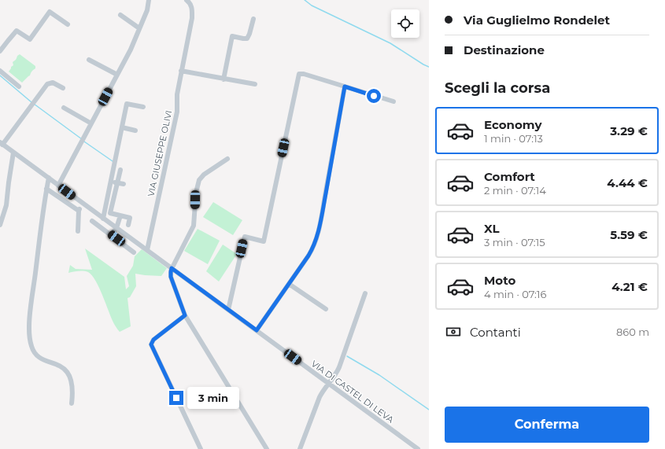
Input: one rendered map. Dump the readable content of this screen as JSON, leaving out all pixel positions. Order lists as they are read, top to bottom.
{
  "streets": {
    "street": ["VIA GIUSEPPE OLIVI", "VIA DI CASTEL DI LEVA"]
  },
  "crossings": [
    ["VIA GIUSEPPE OLIVI", "VIA DI CASTEL DI LEVA"]
  ],
  "page": {
    "banner": ["Via Guglielmo Rondelet", "Destinazione"],
    "heading": "Scegli la corsa",
    "list": [
      {
        "name": "Economy",
        "note": "1 min · 07:13",
        "value": "3.29 €"
      },
      {
        "name": "Comfort",
        "note": "2 min · 07:14",
        "value": "4.44 €"
      },
      {
        "name": "XL",
        "note": "3 min · 07:15",
        "value": "5.59 €"
      },
      {
        "name": "Moto",
        "note": "4 min · 07:16",
        "value": "4.21 €"
      }
    ],
    "pay": ["Contanti", "860 m"],
    "bubble": "3 min",
    "buttons": "Conferma"
  }
}
